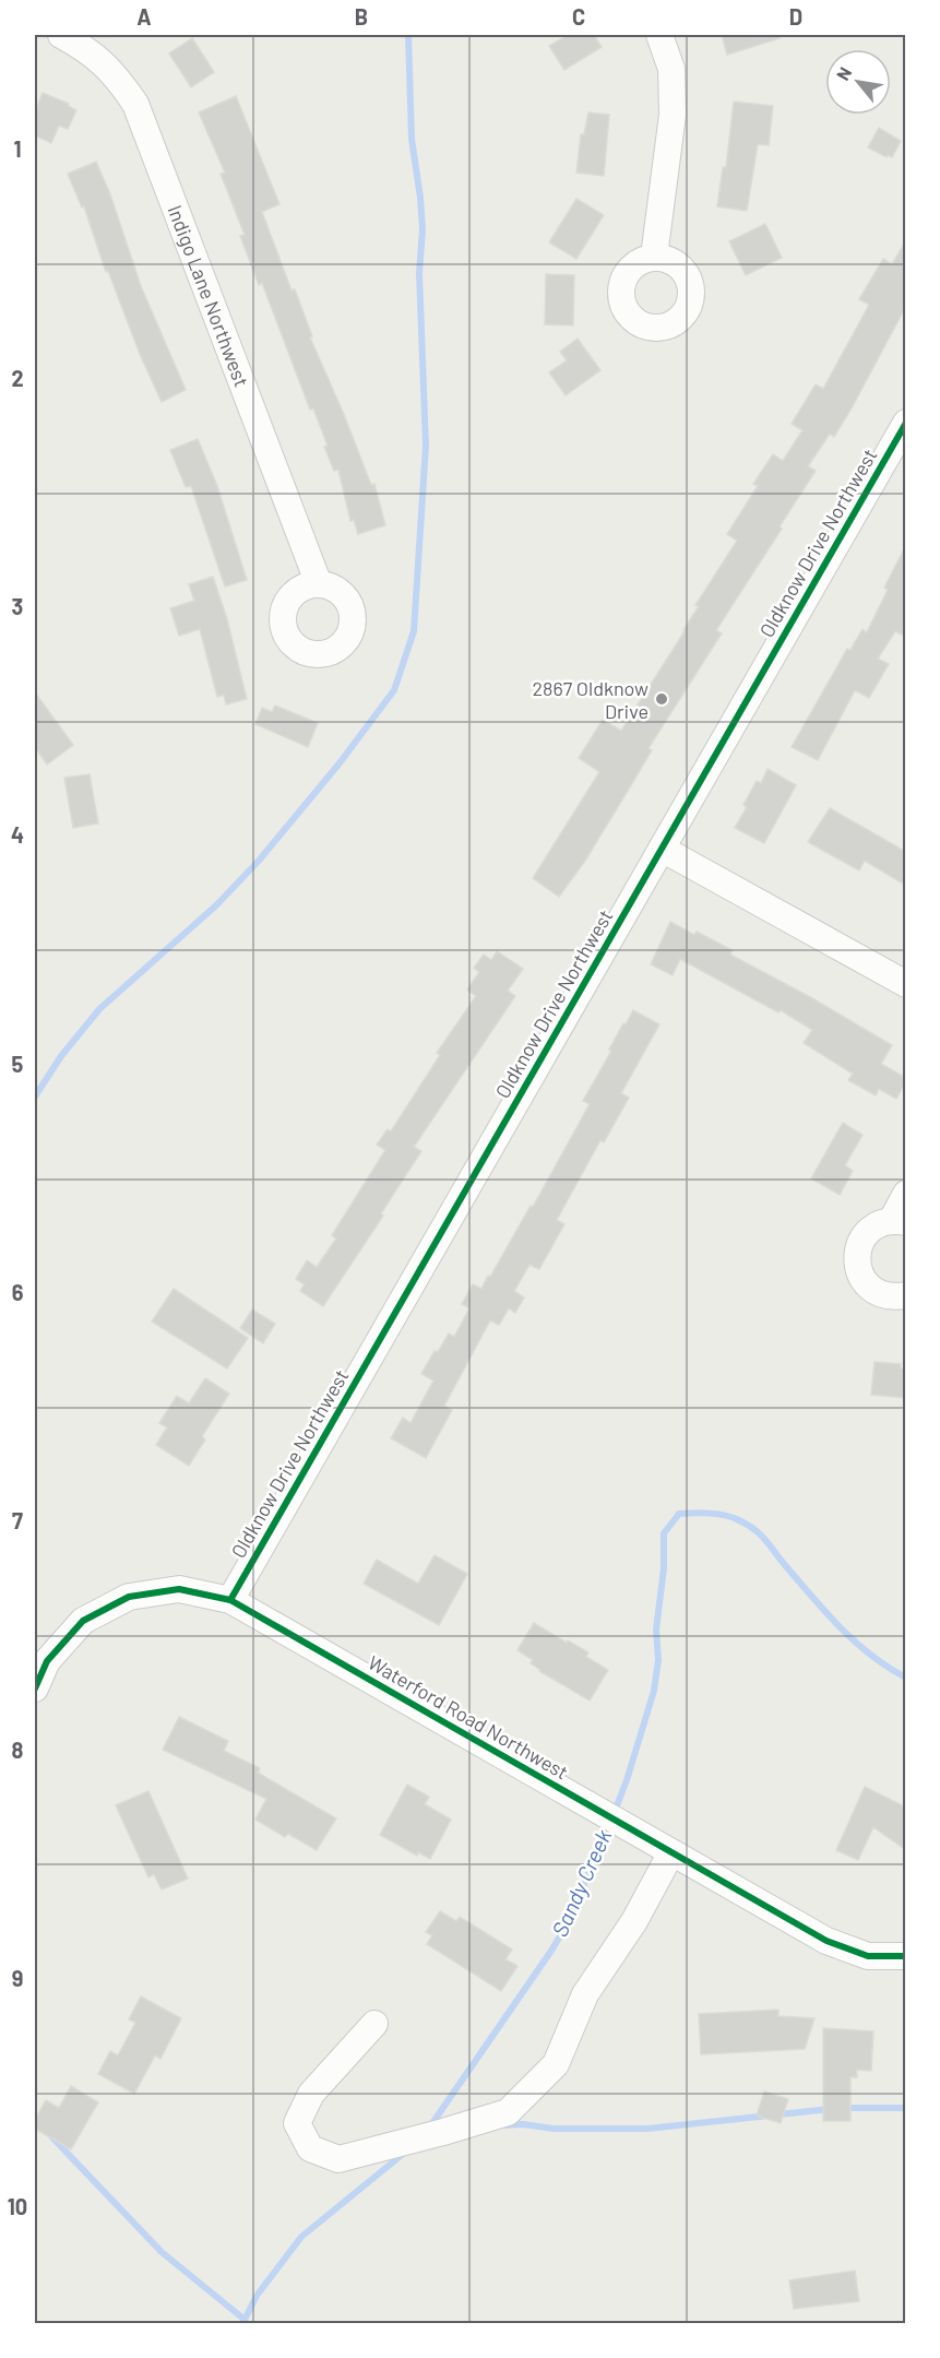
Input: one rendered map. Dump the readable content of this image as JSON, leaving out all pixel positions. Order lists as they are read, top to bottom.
{
  "streets": {
    "street": ["Indigo Lane Northwest", "Oldknow Drive Northwest", "Waterford Road Northwest"]
  },
  "crossings": [
    ["Oldknow Drive Northwest", "Waterford Road Northwest"]
  ],
  "water": ["Sandy Creek"],
  "places": ["2867 Oldknow Drive"],
  "north": "top left",
  "grid": {
    "columns": [
      "A",
      "B",
      "C",
      "D"
    ],
    "rows": [
      "1",
      "2",
      "3",
      "4",
      "5",
      "6",
      "7",
      "8",
      "9",
      "10"
    ]
  }
}
